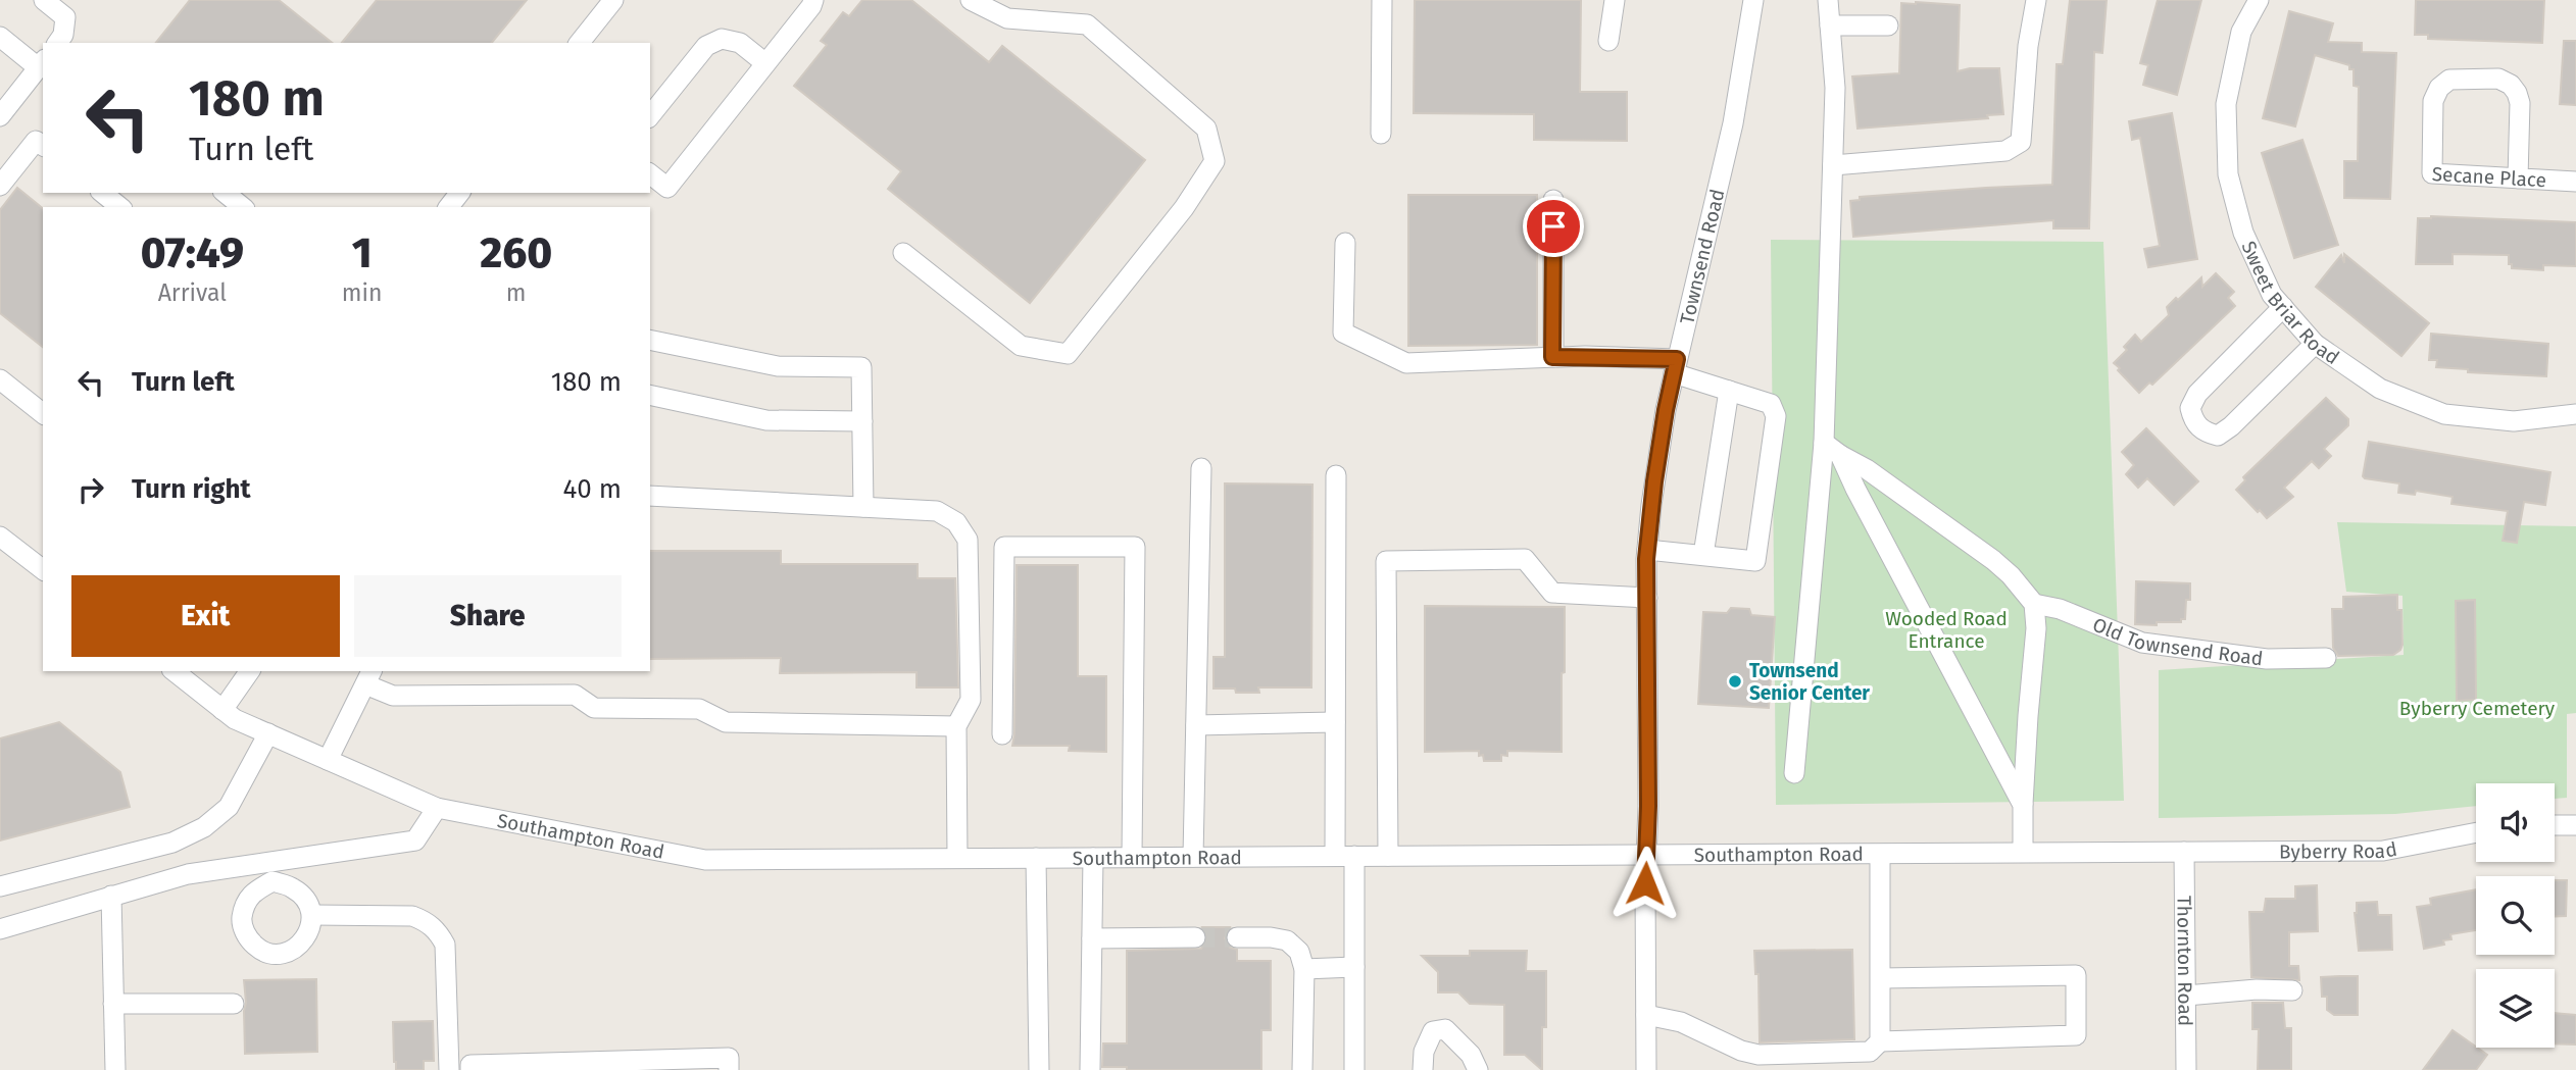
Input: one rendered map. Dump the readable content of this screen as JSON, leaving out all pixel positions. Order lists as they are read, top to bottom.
{
  "streets": {
    "street": [
      "Secane Place",
      "Townsend Road",
      "Sweet Briar Road",
      "Old Townsend Road",
      "Southampton Road",
      "Byberry Road",
      "Thornton Road"
    ]
  },
  "crossings": [
    ["Townsend Road", "Southampton Road"],
    ["Southampton Road", "Byberry Road"],
    ["Southampton Road", "Thornton Road"],
    ["Byberry Road", "Thornton Road"]
  ],
  "parks": ["Wooded Road Entrance", "Byberry Cemetery"],
  "places": ["Townsend Senior Center"],
  "page": {
    "turn": ["180 m", "Turn left"],
    "eta": [
      "07:49",
      "Arrival",
      "1",
      "min",
      "260",
      "m"
    ],
    "list": [
      {
        "name": "Turn left",
        "value": "180 m"
      },
      {
        "name": "Turn right",
        "value": "40 m"
      }
    ],
    "buttons": ["Exit", "Share"]
  }
}
